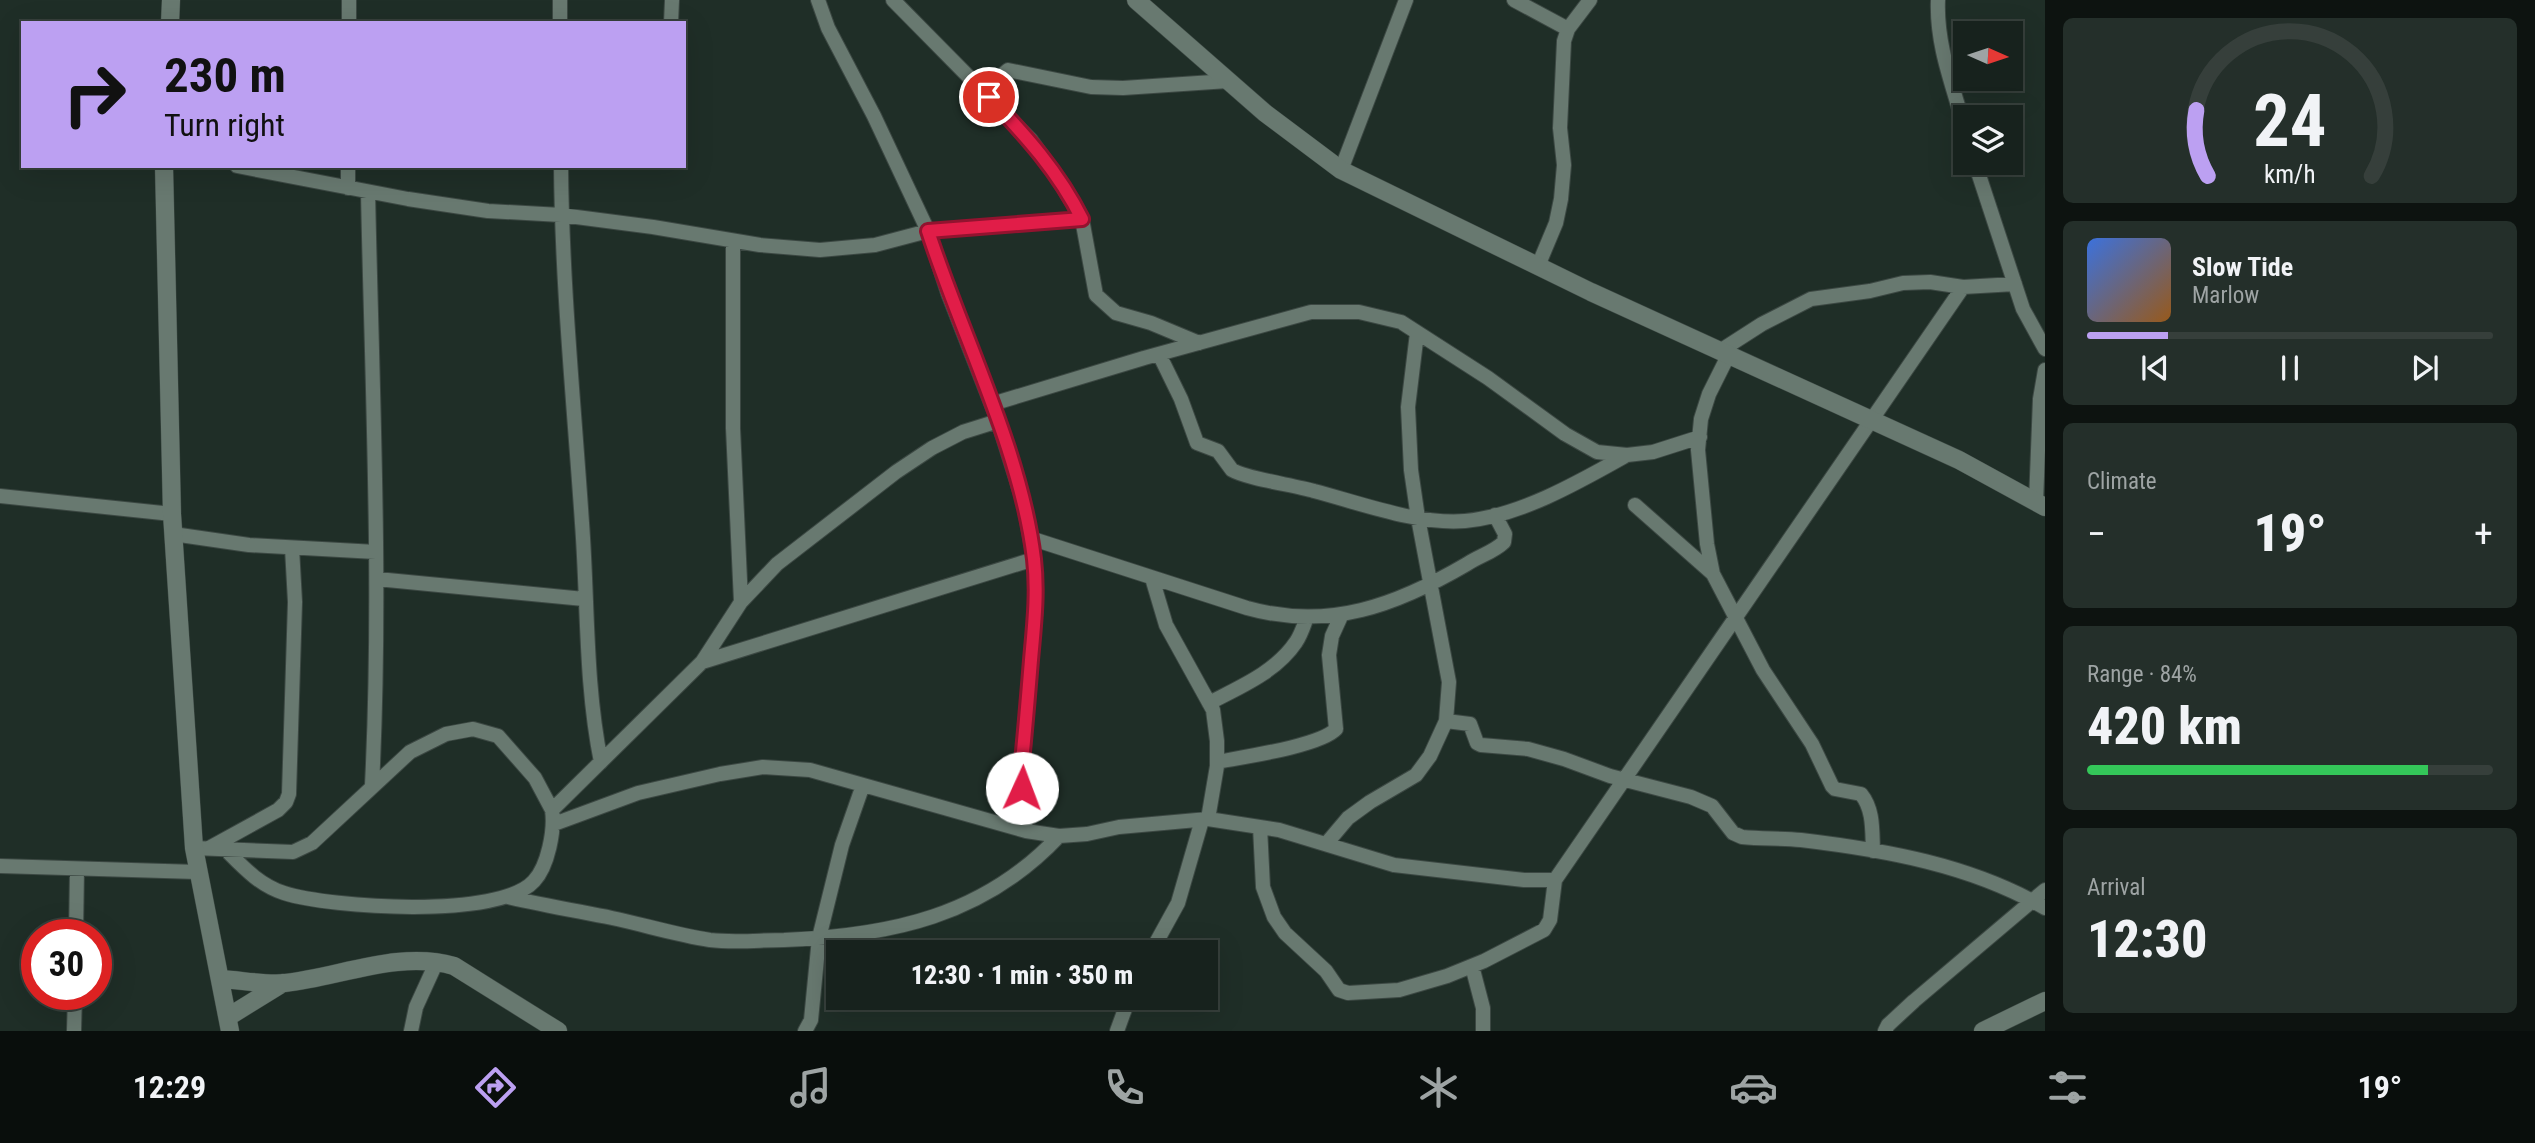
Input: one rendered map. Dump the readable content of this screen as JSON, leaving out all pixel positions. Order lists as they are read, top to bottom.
{
  "north": "right",
  "page": {
    "turn": ["230 m", "Turn right"],
    "song": ["Slow Tide", "Marlow"],
    "tile": [
      "Climate",
      ["Range · 84%", "420 km"],
      ["Arrival", "12:30"]
    ],
    "heat": ["−", "19°", "+"],
    "limit": "30",
    "trip": "12:30 · 1 min · 350 m",
    "tabs": ["12:29", "19°"],
    "gauge": ["24", "km/h"]
  }
}
